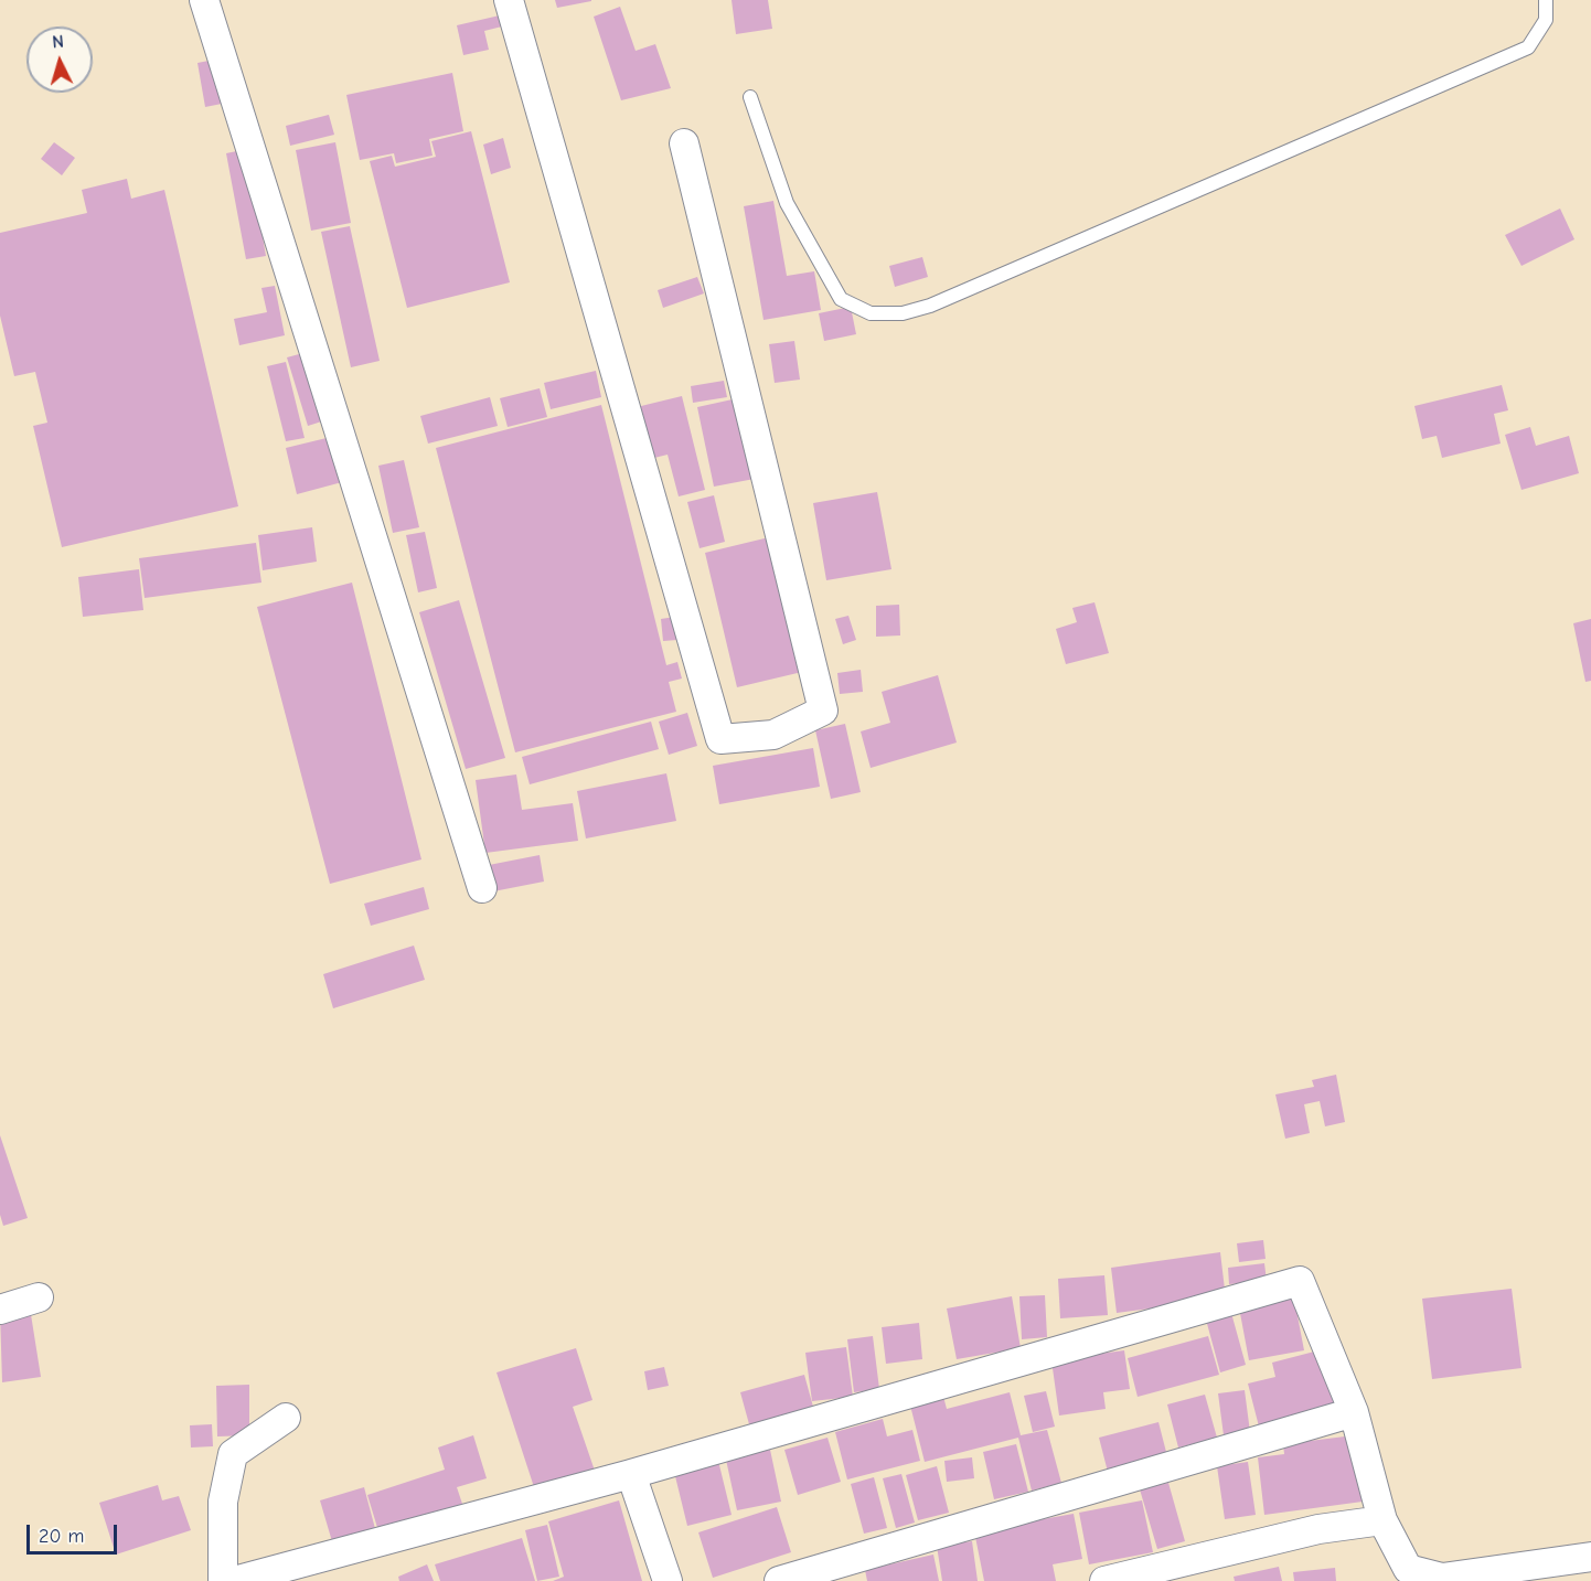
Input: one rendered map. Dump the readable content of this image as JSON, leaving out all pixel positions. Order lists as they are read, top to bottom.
{
  "scale_bar": "20 m",
  "north": "top"
}
